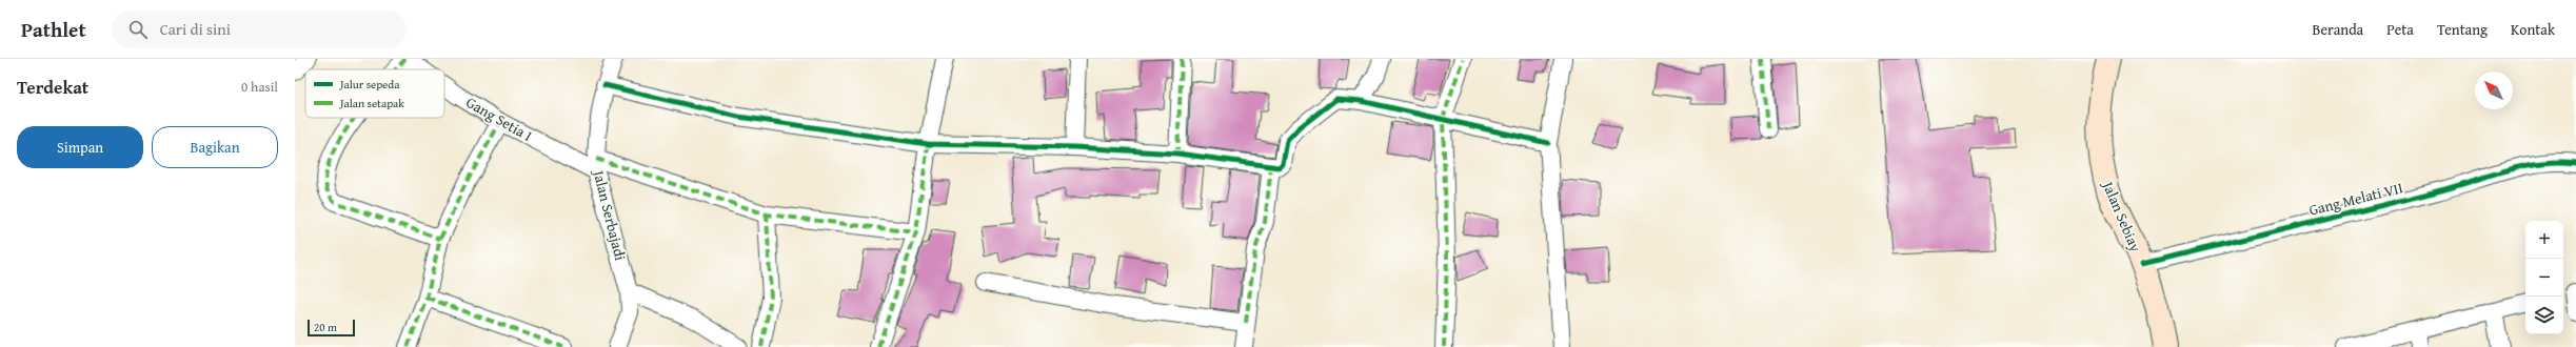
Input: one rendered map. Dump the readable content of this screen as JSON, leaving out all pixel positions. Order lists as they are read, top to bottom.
{
  "streets": {
    "street": [
      "Gang Setia I",
      "Gang Melati VII",
      "Jalan Serbajadi",
      "Jalan Sebiay"
    ]
  },
  "crossings": [
    ["Gang Setia I", "Jalan Serbajadi"],
    ["Gang Melati VII", "Jalan Sebiay"]
  ],
  "legend": ["Jalur sepeda", "Jalan setapak"],
  "scale_bar": "20 m",
  "north": "top left",
  "page": {
    "header": "Pathlet",
    "search": "Cari di sini",
    "nav": [
      "Beranda",
      "Peta",
      "Tentang",
      "Kontak"
    ],
    "heading": ["Terdekat", "0 hasil"],
    "buttons": ["Simpan", "Bagikan"],
    "map_buttons": ["+", "−"],
    "scale": "20 m"
  }
}
